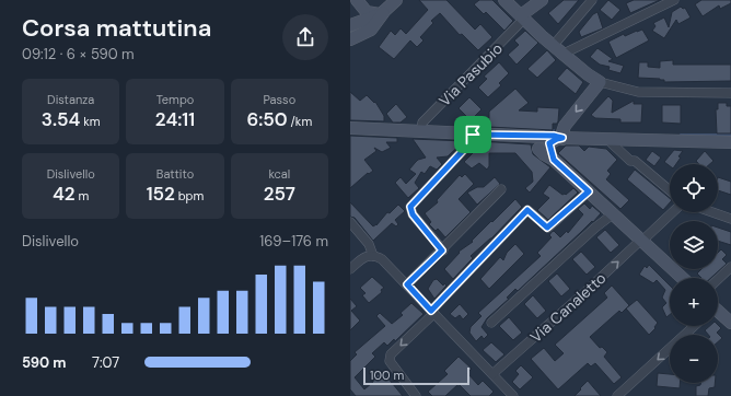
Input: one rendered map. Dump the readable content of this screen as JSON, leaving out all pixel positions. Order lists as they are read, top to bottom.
{
  "streets": {
    "street": ["Via Pasubio", "Via Canaletto"]
  },
  "scale_bar": "100 m",
  "page": {
    "heading": ["Corsa mattutina", "09:12 · 6 × 590 m"],
    "stats": [
      ["Distanza", "3.54 km"],
      ["Tempo", "24:11"],
      ["Passo", "6:50 /km"],
      ["Dislivello", "42 m"],
      ["Battito", "152 bpm"],
      ["kcal", "257"]
    ],
    "map_buttons": ["+", "−"],
    "chart": ["Dislivello", "169–176 m"],
    "list": [
      {
        "name": "590 m",
        "note": "7:07"
      }
    ],
    "scale": "100 m"
  }
}
